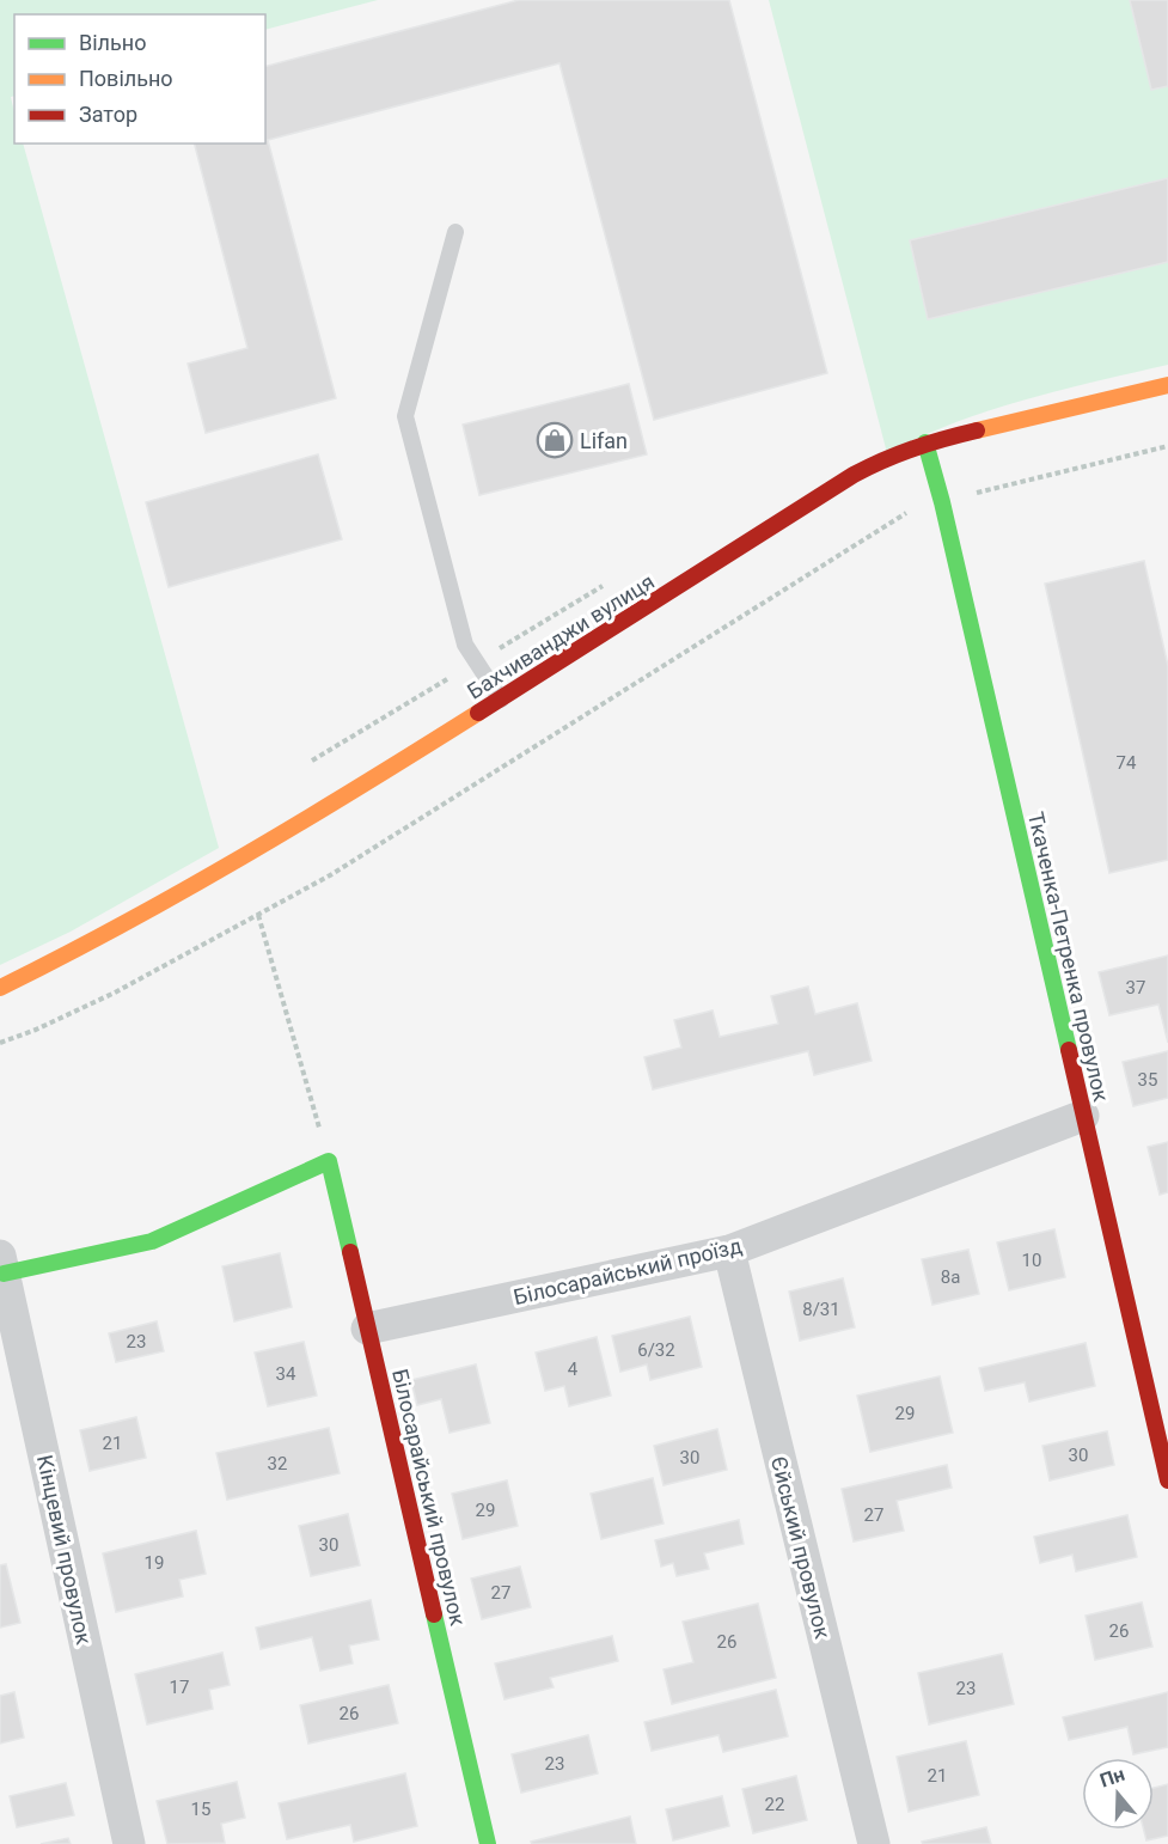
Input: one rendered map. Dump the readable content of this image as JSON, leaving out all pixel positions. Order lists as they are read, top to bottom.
{
  "streets": {
    "street": [
      "Бахчиванджи вулиця",
      "Ткаченка-Петренка провулок",
      "Білосарайський проїзд",
      "Білосарайський провулок",
      "Єйський провулок",
      "Кінцевий провулок"
    ]
  },
  "crossings": [
    ["Бахчиванджи вулиця", "Ткаченка-Петренка провулок"],
    ["Ткаченка-Петренка провулок", "Білосарайський проїзд"],
    ["Білосарайський проїзд", "Білосарайський провулок"],
    ["Білосарайський проїзд", "Єйський провулок"]
  ],
  "places": {
    "shop": ["Lifan"]
  },
  "house_numbers": [
    "74",
    "37",
    "35",
    "10",
    "8а",
    "8/31",
    "23",
    "6/32",
    "4",
    "34",
    "29",
    "21",
    "30",
    "30",
    "32",
    "29",
    "27",
    "30",
    "19",
    "27",
    "26",
    "26",
    "17",
    "23",
    "26",
    "23",
    "21",
    "22",
    "15"
  ],
  "legend": ["Вільно", "Повільно", "Затор"],
  "north": "top"
}
